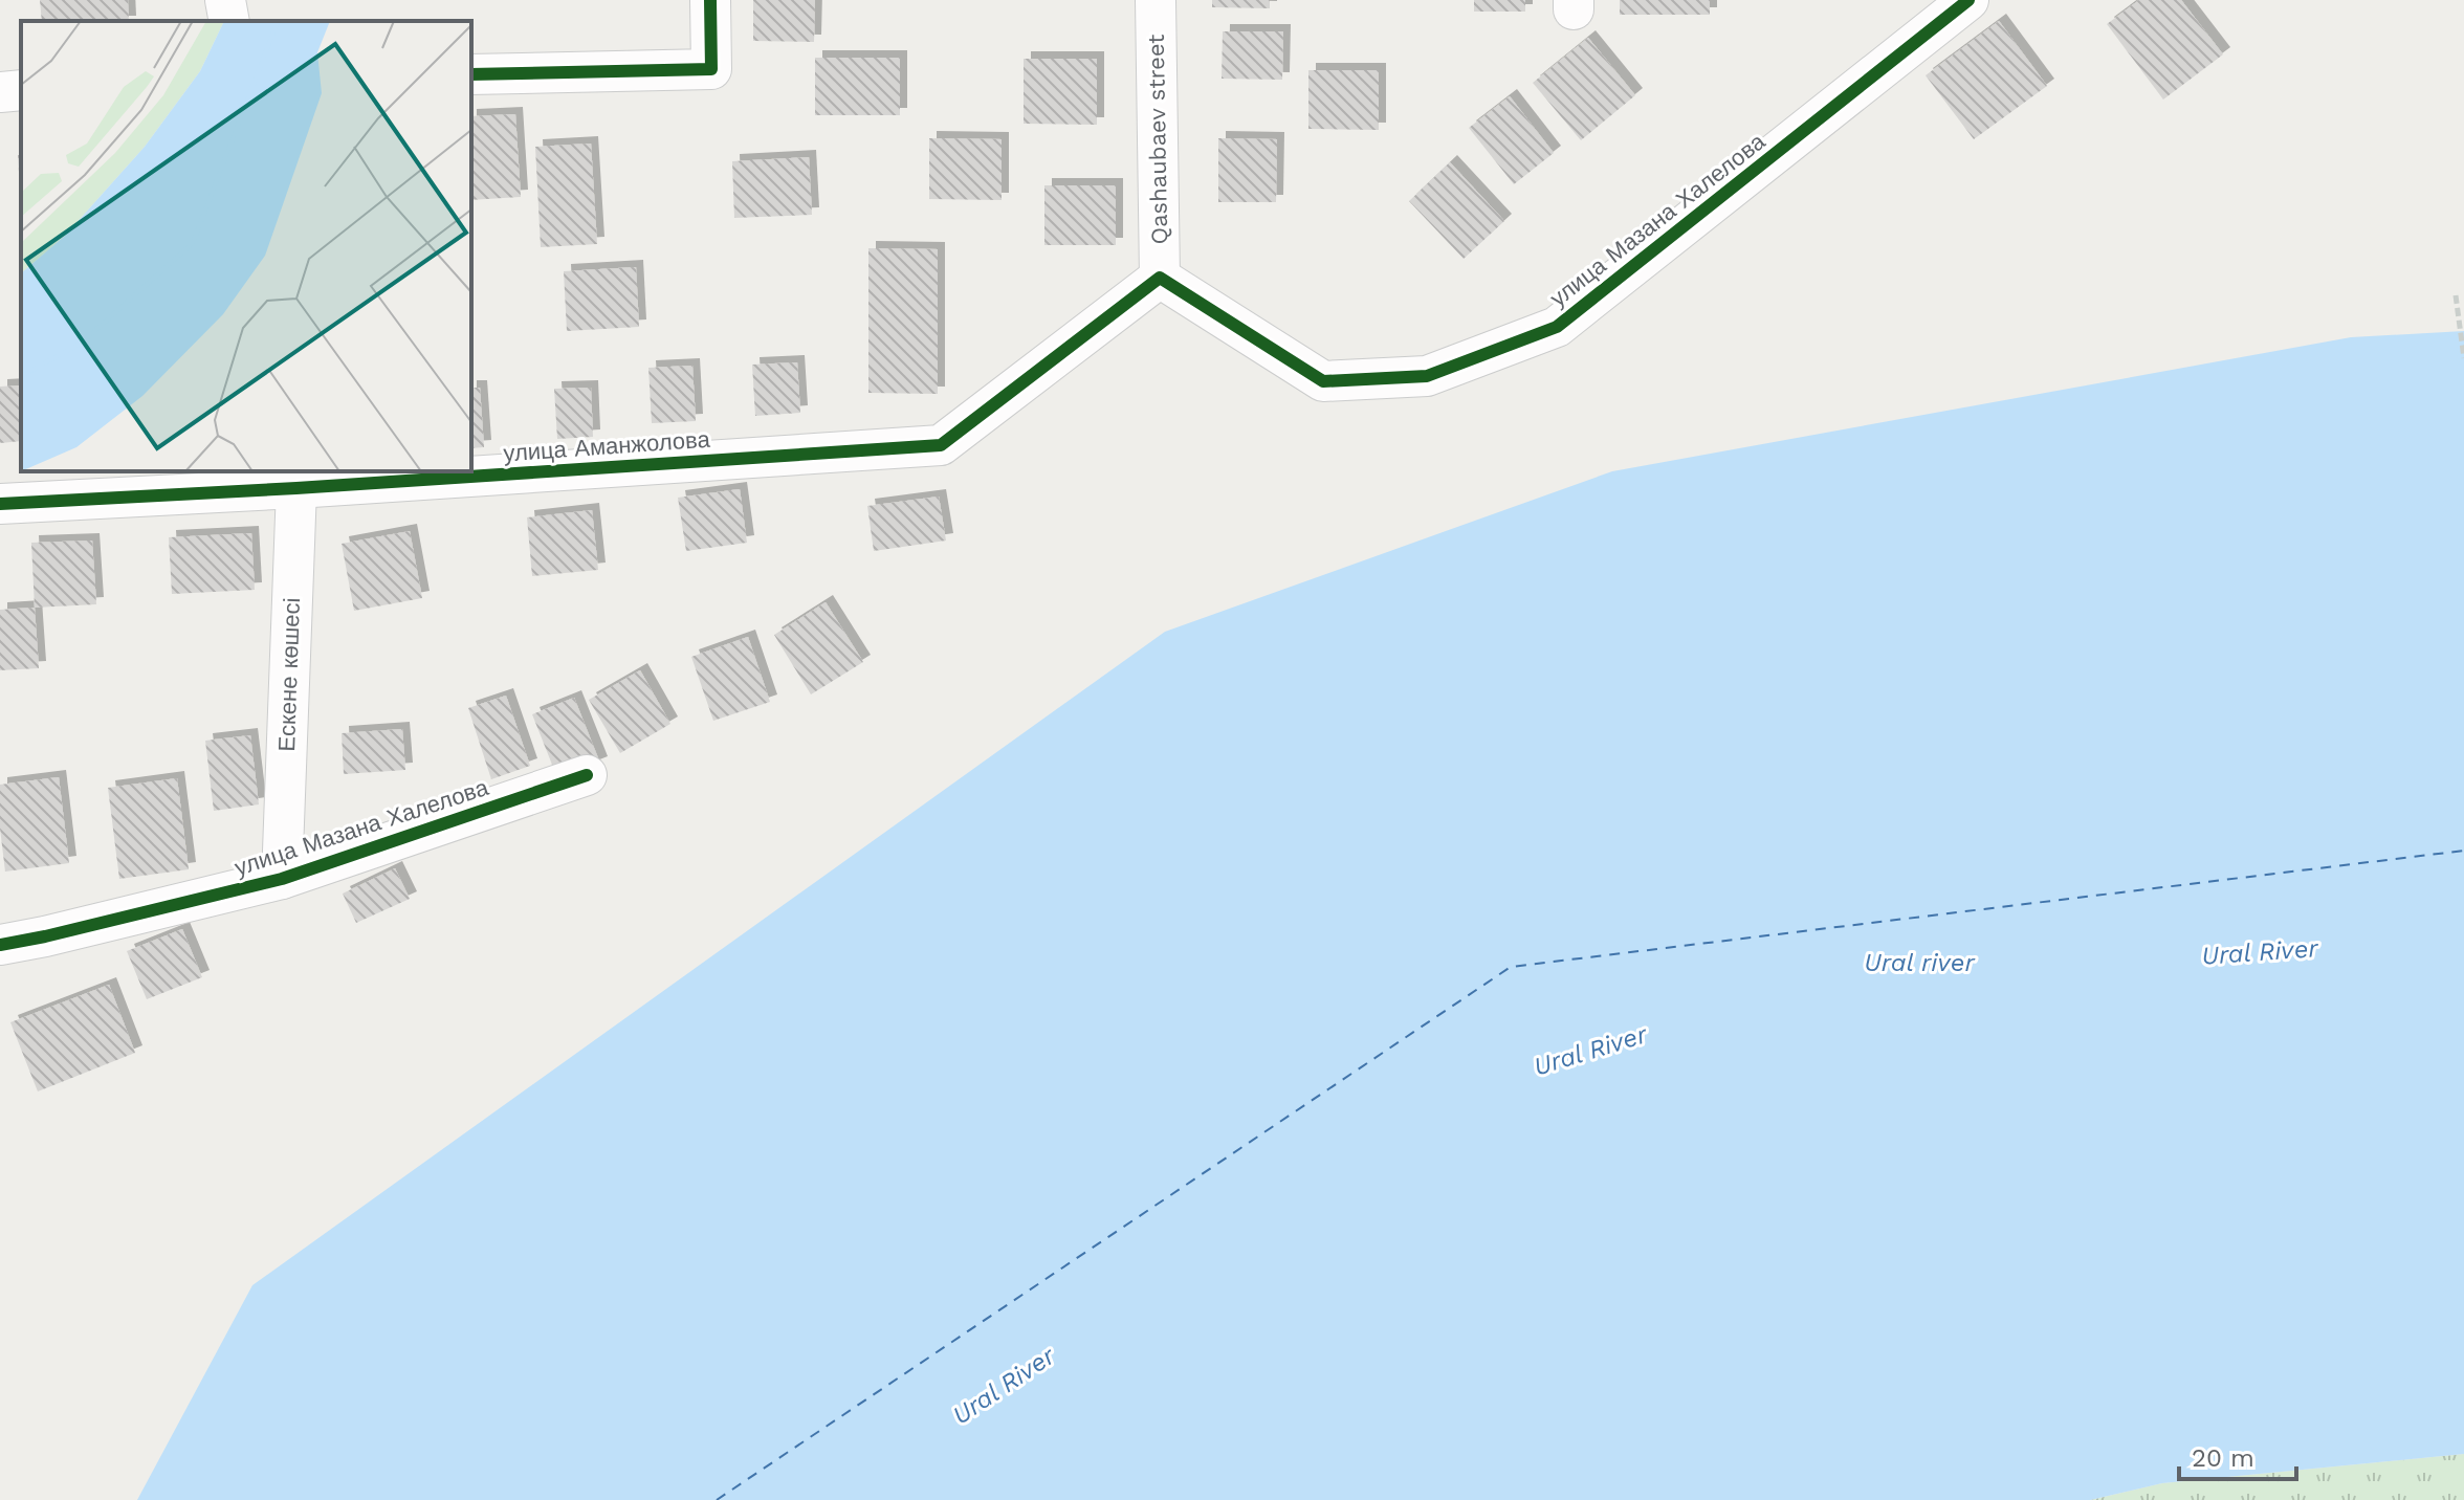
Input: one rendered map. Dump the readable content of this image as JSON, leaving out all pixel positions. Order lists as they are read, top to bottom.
{
  "streets": {
    "street": [
      "Qashaubaev street",
      "улица Мазана Халелова",
      "улица Аманжолова",
      "Ескене көшесі"
    ]
  },
  "crossings": [
    ["Qashaubaev street", "улица Мазана Халелова"],
    ["Qashaubaev street", "улица Аманжолова"],
    ["улица Мазана Халелова", "улица Аманжолова"],
    ["улица Мазана Халелова", "Ескене көшесі"],
    ["улица Аманжолова", "Ескене көшесі"]
  ],
  "water": ["Ural River", "Ural river"],
  "scale_bar": "20 m"
}
